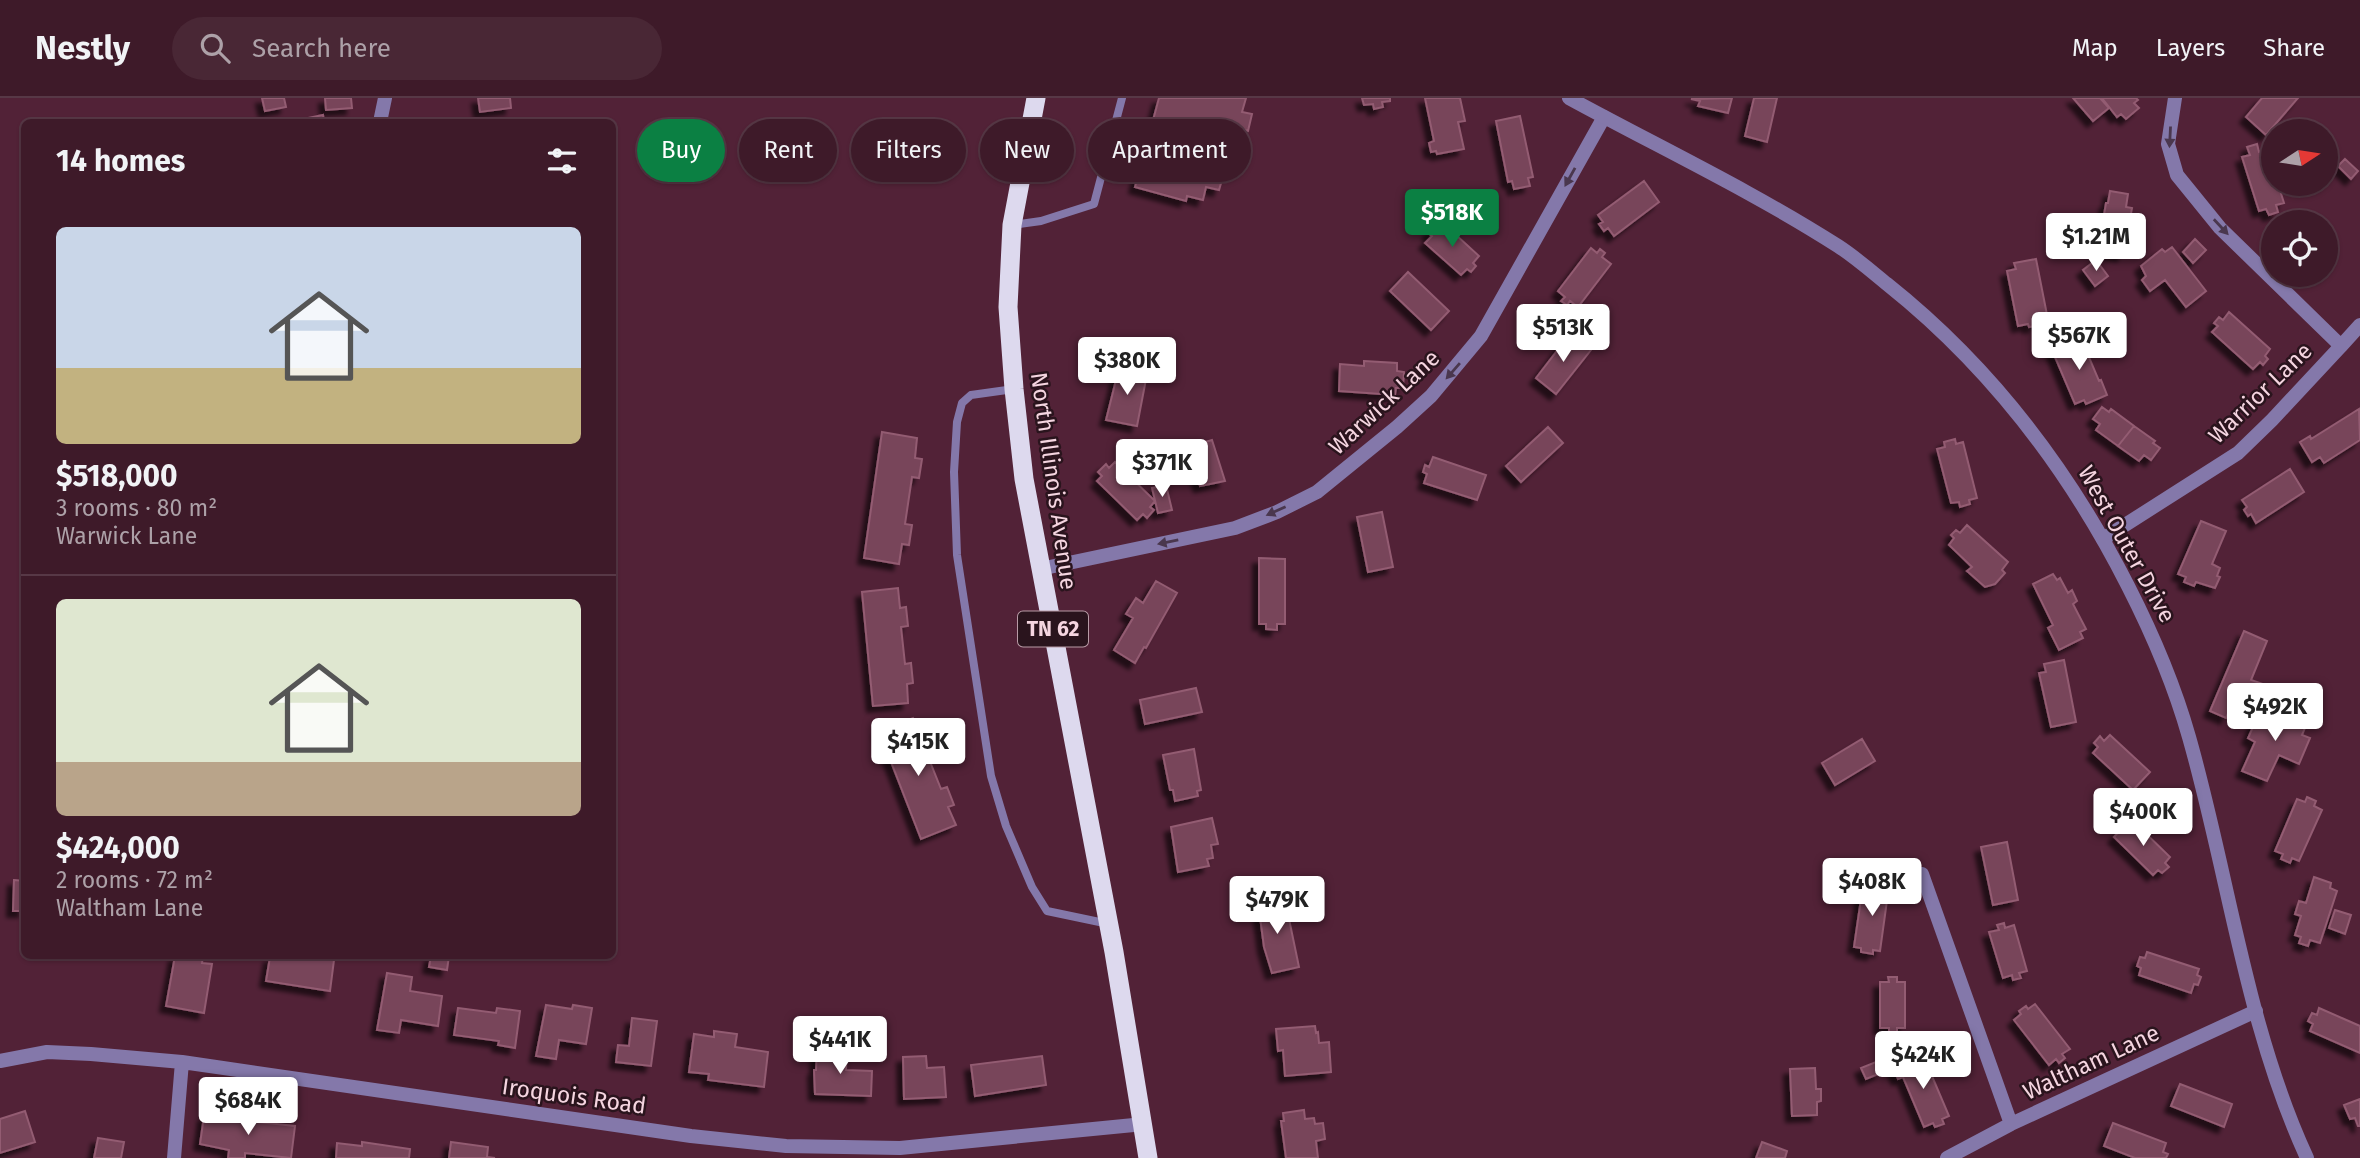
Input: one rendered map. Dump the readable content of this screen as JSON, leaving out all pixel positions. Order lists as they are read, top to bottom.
{
  "streets": {
    "highway": ["North Illinois Avenue", "TN 62"],
    "street": [
      "Warrior Lane",
      "Warwick Lane",
      "West Outer Drive",
      "Waltham Lane",
      "Iroquois Road"
    ]
  },
  "crossings": [
    ["Warrior Lane", "West Outer Drive"],
    ["Warwick Lane", "North Illinois Avenue"],
    ["Warwick Lane", "West Outer Drive"],
    ["North Illinois Avenue", "Iroquois Road"],
    ["West Outer Drive", "Waltham Lane"]
  ],
  "one_way": ["Warwick Lane"],
  "north": "right",
  "page": {
    "header": "Nestly",
    "search": "Search here",
    "nav": ["Map", "Layers", "Share"],
    "chip": [
      "Buy",
      "Rent",
      "Filters",
      "New",
      "Apartment"
    ],
    "heading": "14 homes",
    "price": [
      "$518K",
      "$1.21M",
      "$513K",
      "$567K",
      "$380K",
      "$371K",
      "$492K",
      "$415K",
      "$400K",
      "$408K",
      "$479K",
      "$441K",
      "$424K",
      "$684K"
    ],
    "list": [
      {
        "name": "$518,000",
        "note": "3 rooms · 80 m² · Warwick Lane"
      },
      {
        "name": "$424,000",
        "note": "2 rooms · 72 m² · Waltham Lane"
      }
    ]
  }
}
